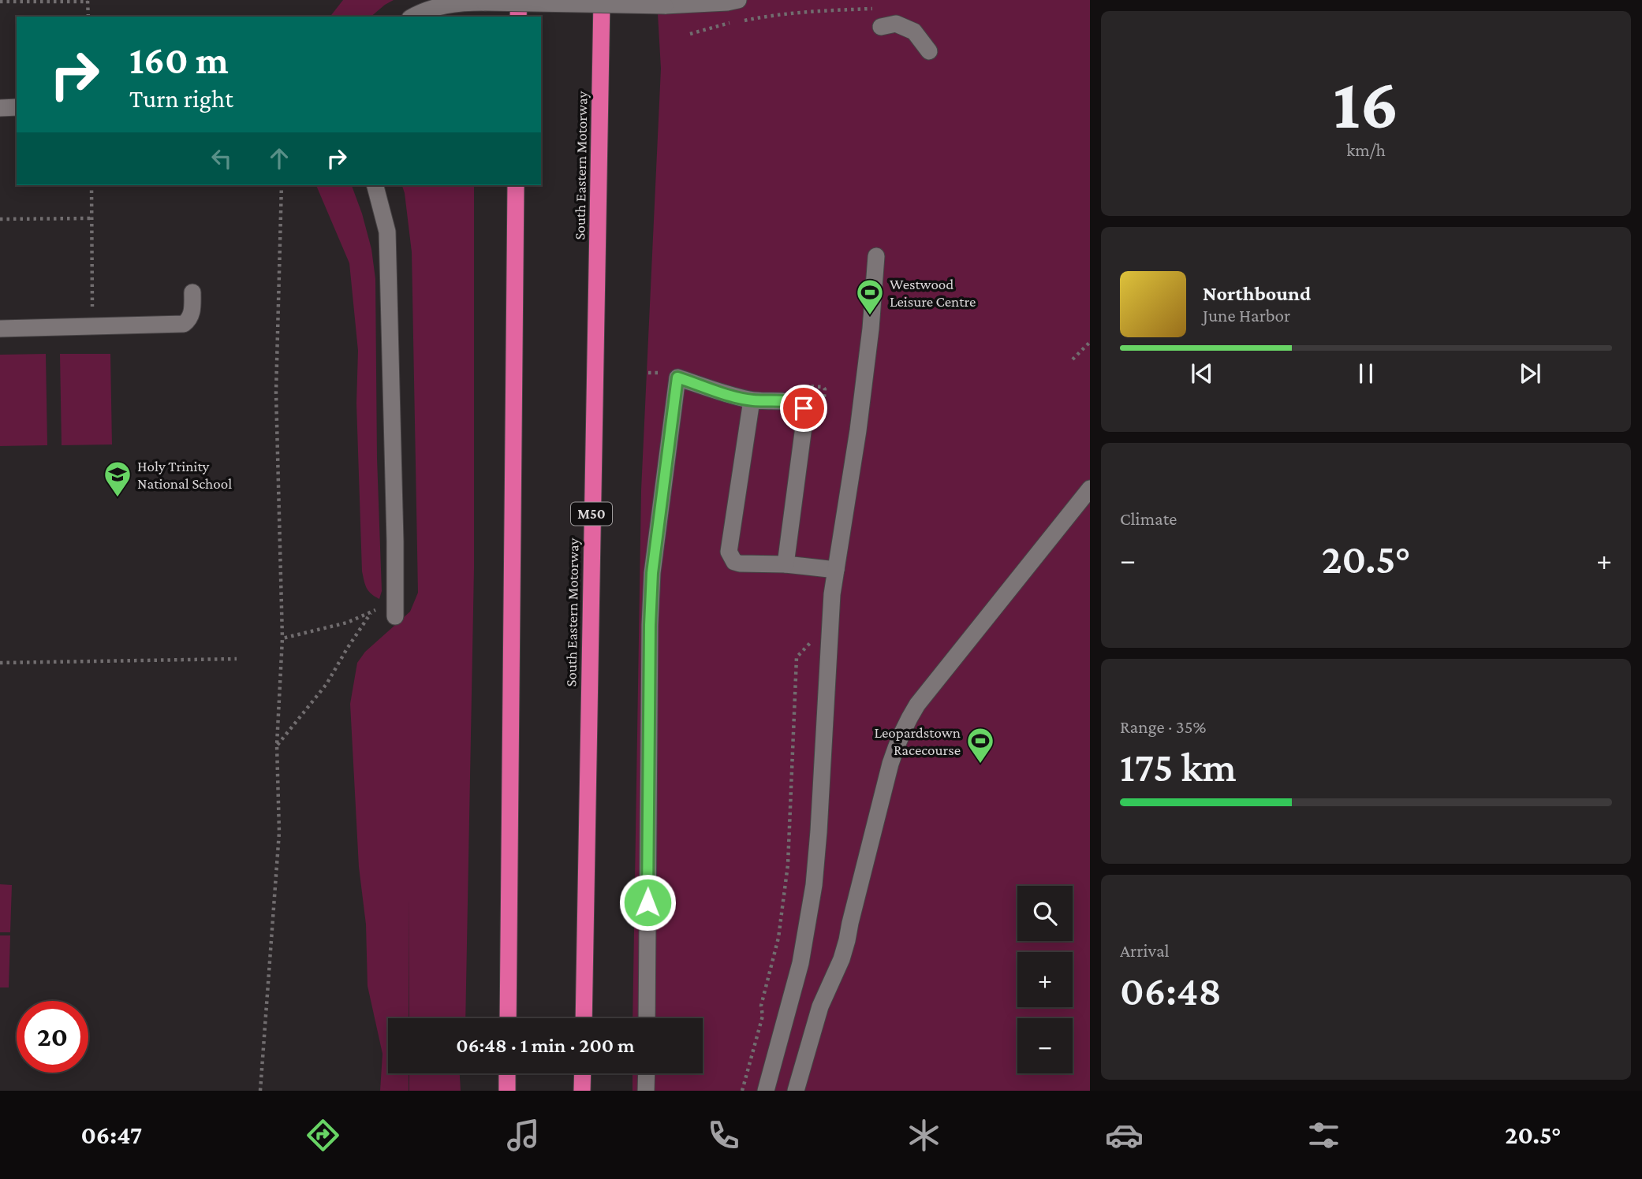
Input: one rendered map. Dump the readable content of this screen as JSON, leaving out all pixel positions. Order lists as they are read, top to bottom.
{
  "streets": {
    "highway": ["South Eastern Motorway", "M50"]
  },
  "places": {
    "sports": ["Westwood Leisure Centre", "Leopardstown Racecourse"],
    "school or university": ["Holy Trinity National School"]
  },
  "page": {
    "tile": [
      ["16", "km/h"],
      "Climate",
      ["Range · 35%", "175 km"],
      ["Arrival", "06:48"]
    ],
    "turn": ["160 m", "Turn right"],
    "song": ["Northbound", "June Harbor"],
    "heat": ["−", "20.5°", "+"],
    "map_buttons": ["+", "−"],
    "limit": "20",
    "trip": "06:48 · 1 min · 200 m",
    "tabs": ["06:47", "20.5°"]
  }
}
